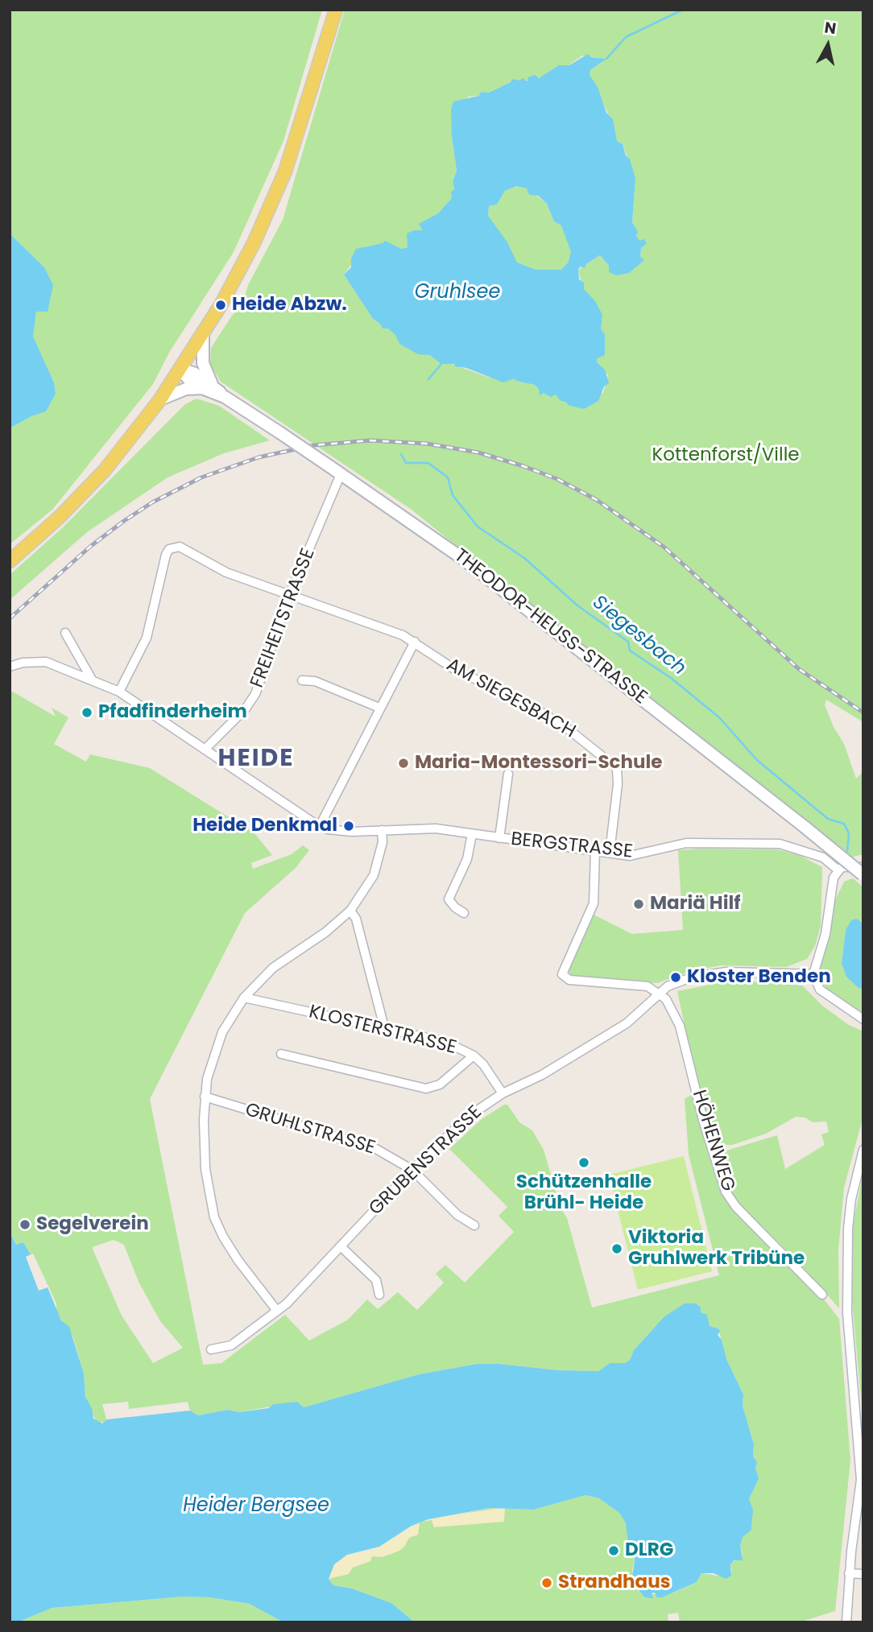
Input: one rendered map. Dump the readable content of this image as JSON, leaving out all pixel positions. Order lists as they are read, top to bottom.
{
  "streets": {
    "main road": ["THEODOR-HEUSS-STRASSE"],
    "street": [
      "FREIHEITSTRASSE",
      "AM SIEGESBACH",
      "BERGSTRASSE",
      "KLOSTERSTRASSE",
      "GRUHLSTRASSE",
      "HÖHENWEG",
      "GRUBENSTRASSE"
    ]
  },
  "crossings": [
    ["FREIHEITSTRASSE", "THEODOR-HEUSS-STRASSE"],
    ["FREIHEITSTRASSE", "AM SIEGESBACH"],
    ["AM SIEGESBACH", "BERGSTRASSE"],
    ["KLOSTERSTRASSE", "GRUBENSTRASSE"],
    ["GRUHLSTRASSE", "GRUBENSTRASSE"],
    ["HÖHENWEG", "GRUBENSTRASSE"]
  ],
  "districts": ["HEIDE"],
  "water": ["Gruhlsee", "Siegesbach", "Heider Bergsee"],
  "parks": ["Kottenforst/Ville"],
  "places": [
    "Heide Abzw.",
    "Pfadfinderheim",
    "Maria-Montessori-Schule",
    "Heide Denkmal",
    "Mariä Hilf",
    "Kloster Benden",
    "Schützenhalle Brühl- Heide",
    "Segelverein",
    "Viktoria Gruhlwerk Tribüne",
    "DLRG",
    "Strandhaus"
  ],
  "north": "top"
}
